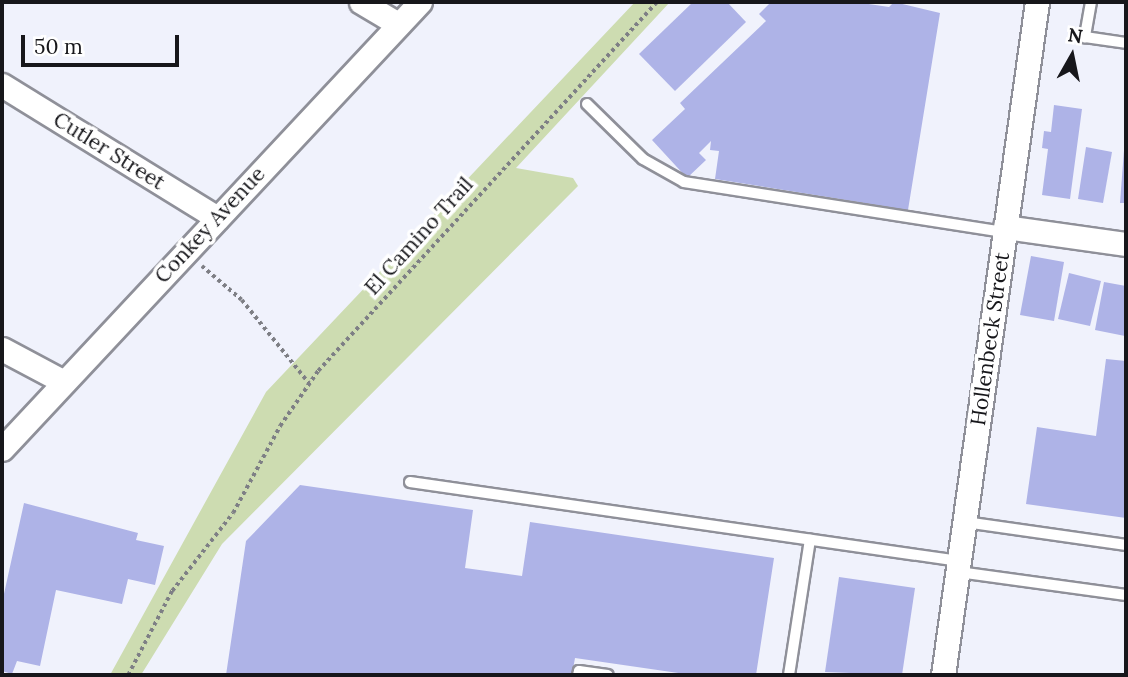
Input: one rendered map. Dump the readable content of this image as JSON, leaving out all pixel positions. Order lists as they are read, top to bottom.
{
  "streets": {
    "street": ["Cutler Street", "Conkey Avenue", "Hollenbeck Street"],
    "path": ["El Camino Trail"]
  },
  "crossings": [
    ["Cutler Street", "Conkey Avenue"]
  ],
  "scale_bar": "50 m",
  "north": "top"
}
